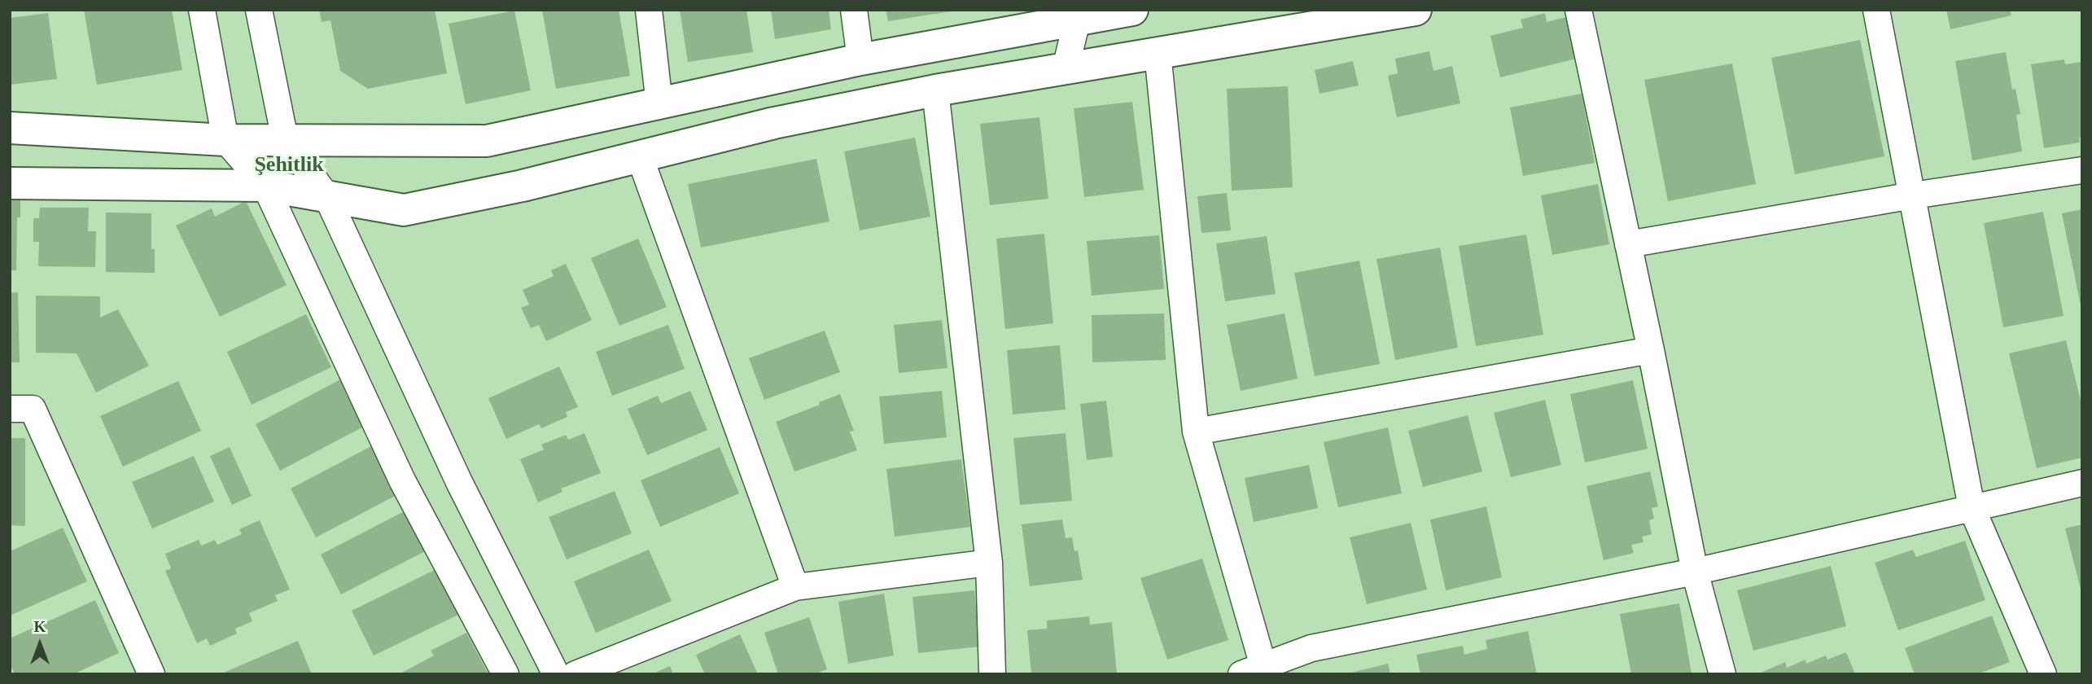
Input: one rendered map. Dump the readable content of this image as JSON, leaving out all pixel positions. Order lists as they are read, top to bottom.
{
  "districts": ["Şehitlik"],
  "north": "top"
}
